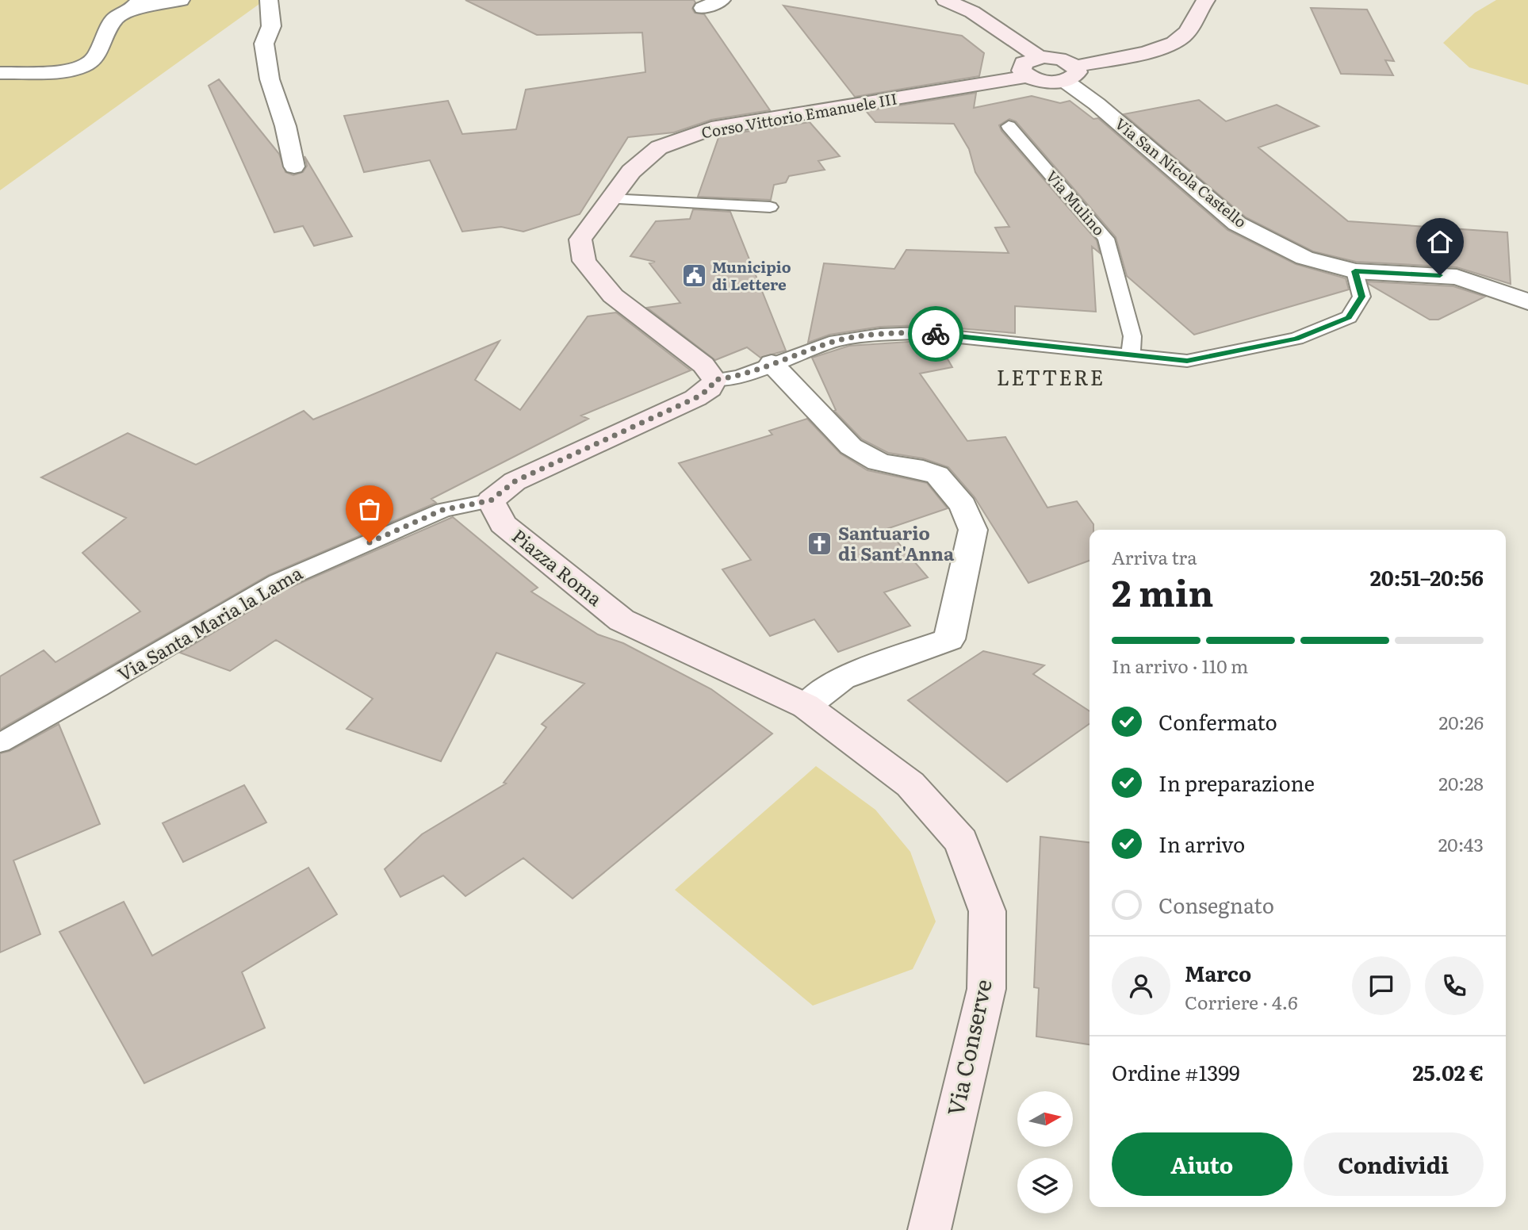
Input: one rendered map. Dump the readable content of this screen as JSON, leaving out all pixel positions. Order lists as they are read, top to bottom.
{
  "streets": {
    "street": [
      "Corso Vittorio Emanuele III",
      "Via San Nicola Castello",
      "Piazza Roma",
      "Via Conserve"
    ],
    "lane": ["Via Mulino", "Via Santa Maria la Lama"]
  },
  "crossings": [
    ["Corso Vittorio Emanuele III", "Via San Nicola Castello"],
    ["Piazza Roma", "Via Santa Maria la Lama"],
    ["Piazza Roma", "Via Conserve"]
  ],
  "districts": ["LETTERE"],
  "places": {
    "public building": ["Municipio di Lettere"],
    "church": ["Santuario di Sant'Anna"]
  },
  "north": "right",
  "page": {
    "heading": ["2 min", "Arriva tra", "20:51–20:56"],
    "panel": [
      "Marco",
      "Corriere · 4.6",
      "Ordine #1399",
      "25.02 €"
    ],
    "bar": "In arrivo · 110 m",
    "list": [
      ["Confermato", "20:26"],
      ["In preparazione", "20:28"],
      ["In arrivo", "20:43"],
      "Consegnato"
    ],
    "buttons": ["Aiuto", "Condividi"]
  }
}
